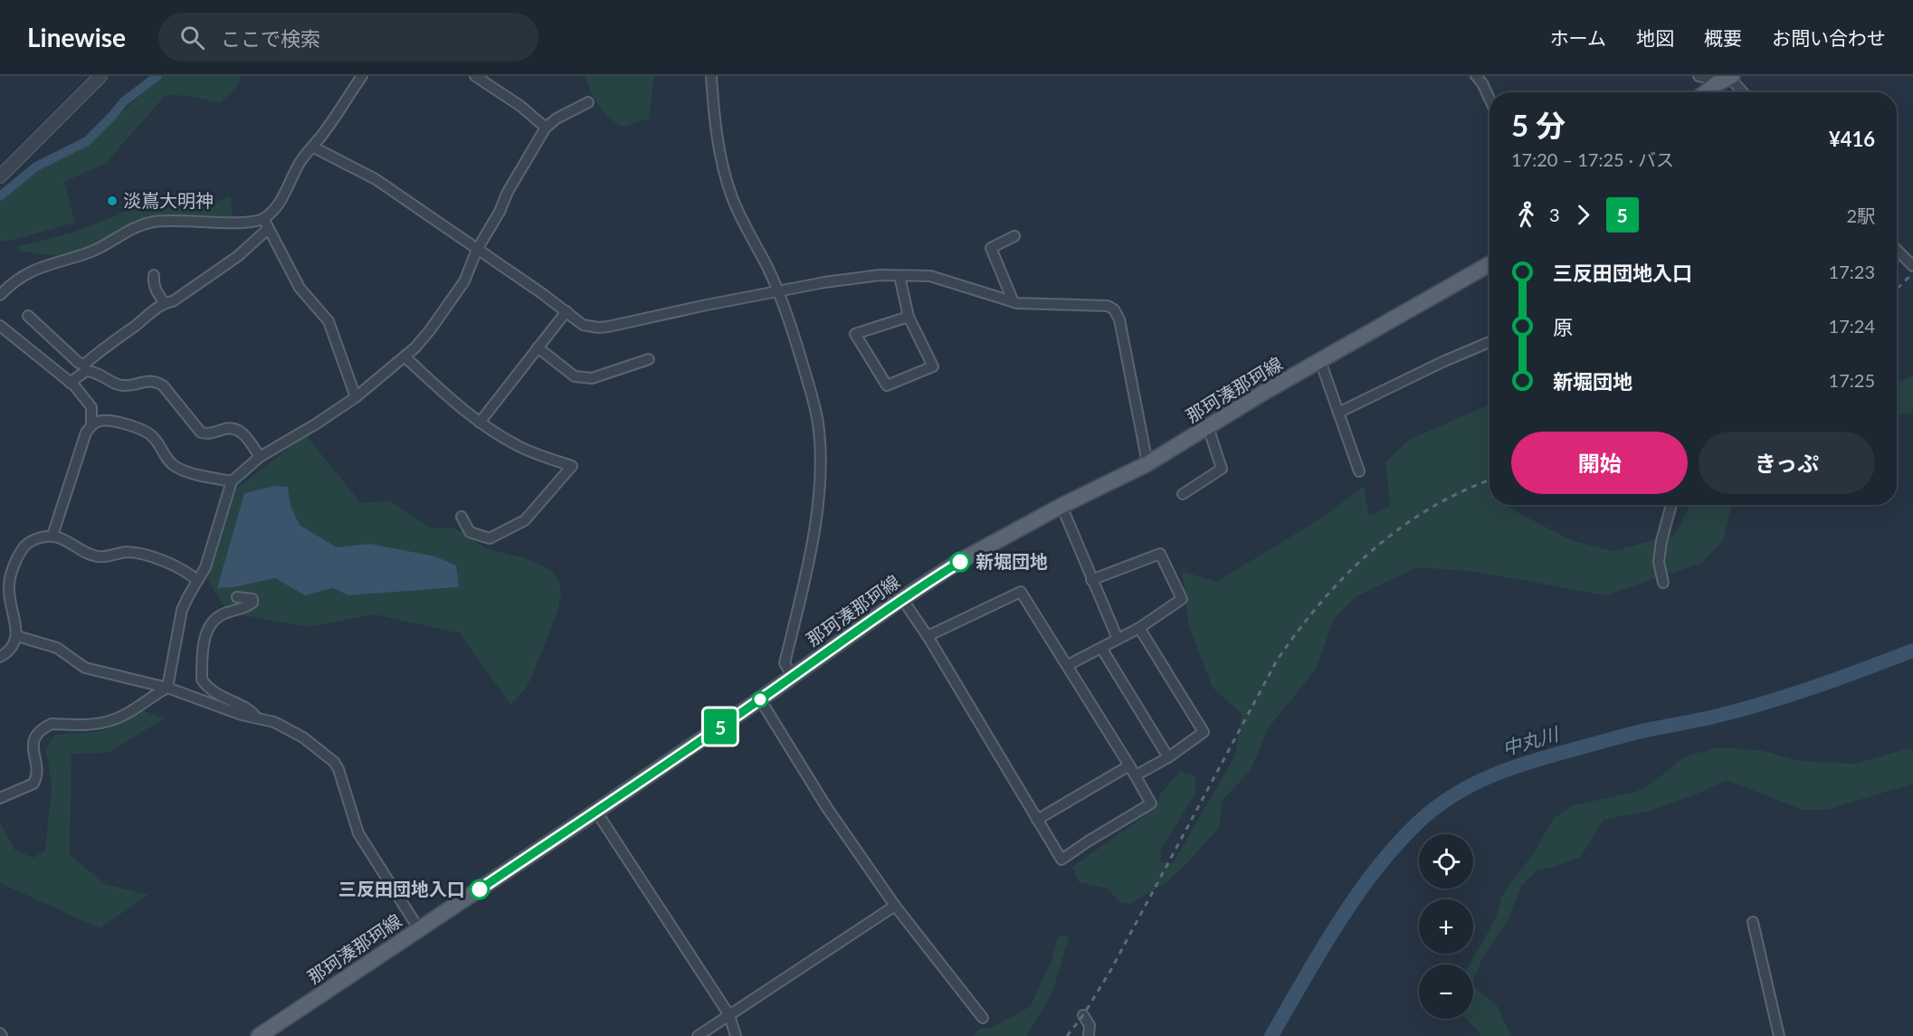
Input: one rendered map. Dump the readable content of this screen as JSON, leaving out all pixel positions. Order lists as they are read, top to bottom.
{
  "streets": {
    "main road": ["那珂湊那珂線"]
  },
  "water": ["中丸川"],
  "places": ["淡嶌大明神", "新堀団地", "三反田団地入口"],
  "lines": ["bus line 5"],
  "page": {
    "header": "Linewise",
    "search": "ここで検索",
    "nav": [
      "ホーム",
      "地図",
      "概要",
      "お問い合わせ"
    ],
    "on_map": "5",
    "heading": ["5 分", "17:20 – 17:25 · バス", "¥416"],
    "legs": ["3", "5", "2駅"],
    "list": [
      {
        "name": "三反田団地入口",
        "value": "17:23"
      },
      {
        "name": "原",
        "value": "17:24"
      },
      {
        "name": "新堀団地",
        "value": "17:25"
      }
    ],
    "buttons": ["開始", "きっぷ"],
    "map_buttons": ["+", "−"]
  }
}
